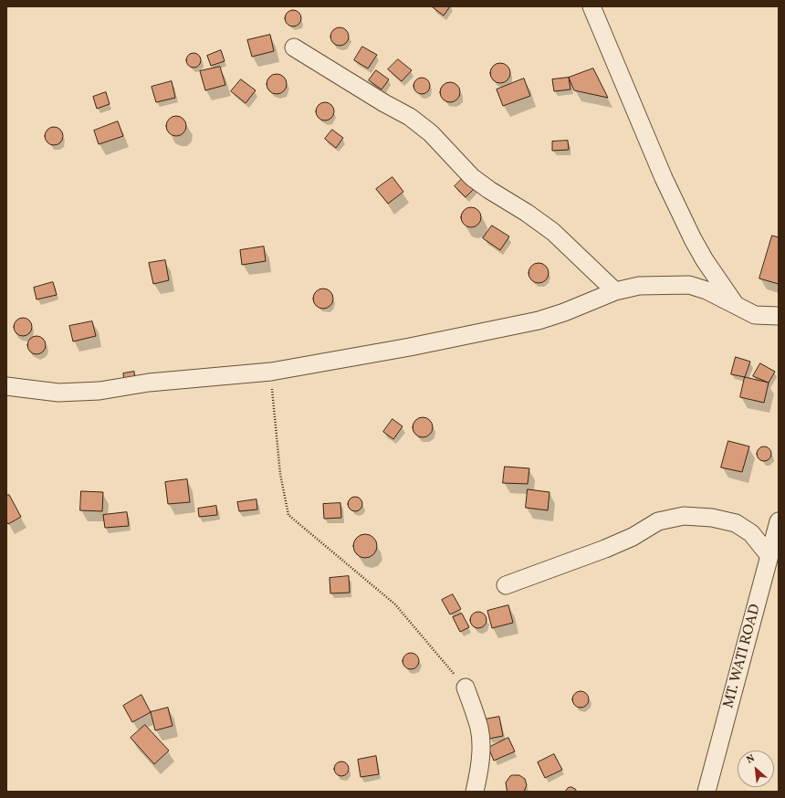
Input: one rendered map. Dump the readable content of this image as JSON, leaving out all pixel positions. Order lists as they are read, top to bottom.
{
  "streets": {
    "street": ["MT. WATI ROAD"]
  },
  "north": "top left"
}
